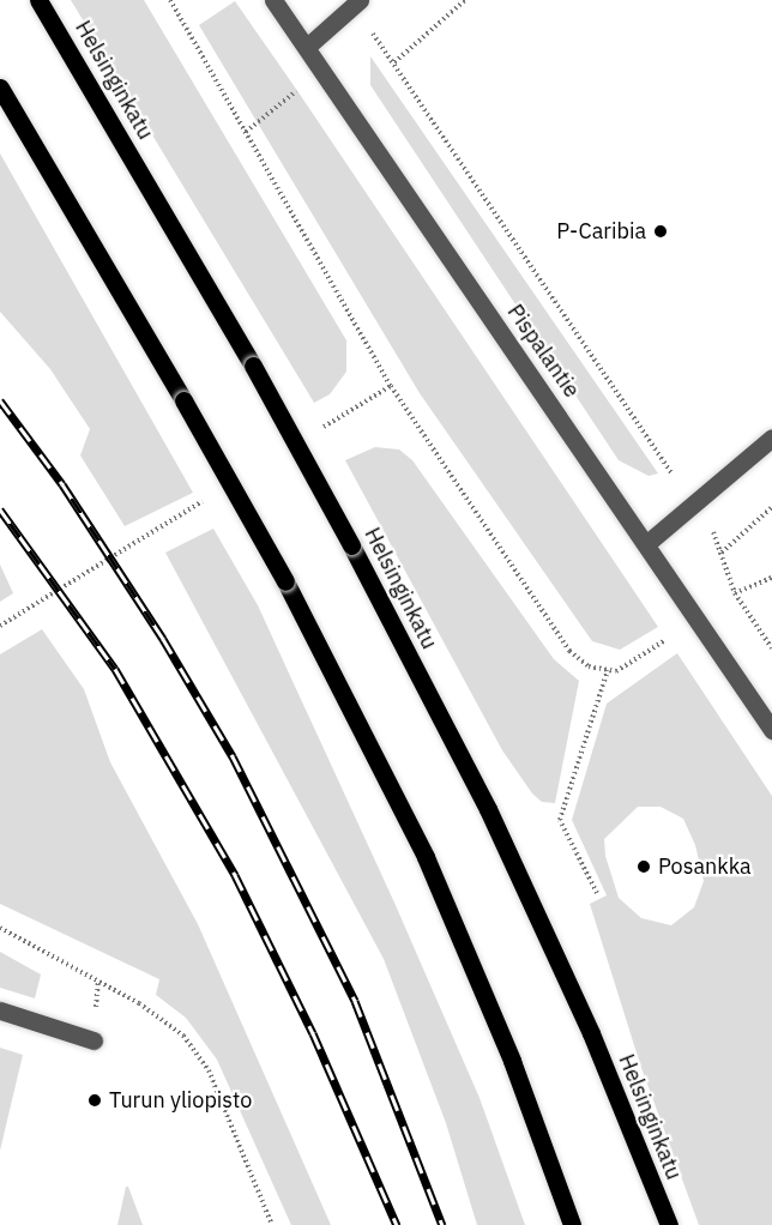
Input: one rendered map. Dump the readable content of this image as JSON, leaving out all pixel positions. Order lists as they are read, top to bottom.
{
  "streets": {
    "main road": ["Helsinginkatu"],
    "street": ["Pispalantie"]
  },
  "places": ["P-Caribia", "Posankka", "Turun yliopisto"]
}
